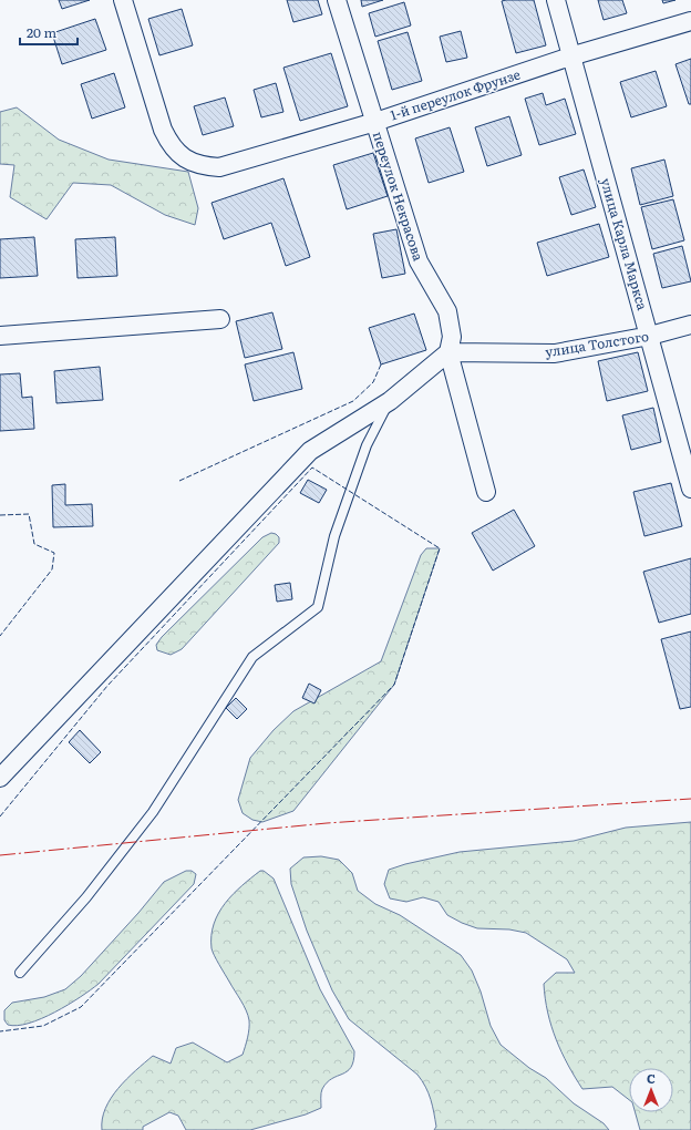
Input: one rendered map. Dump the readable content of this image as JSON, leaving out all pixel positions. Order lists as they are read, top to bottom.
{
  "streets": {
    "street": [
      "1-й переулок Фрунзе",
      "переулок Некрасова",
      "улица Карла Маркса",
      "улица Толстого"
    ]
  },
  "crossings": [
    ["1-й переулок Фрунзе", "переулок Некрасова"],
    ["1-й переулок Фрунзе", "улица Карла Маркса"],
    ["переулок Некрасова", "улица Толстого"],
    ["улица Карла Маркса", "улица Толстого"]
  ],
  "scale_bar": "20 m",
  "north": "top"
}
